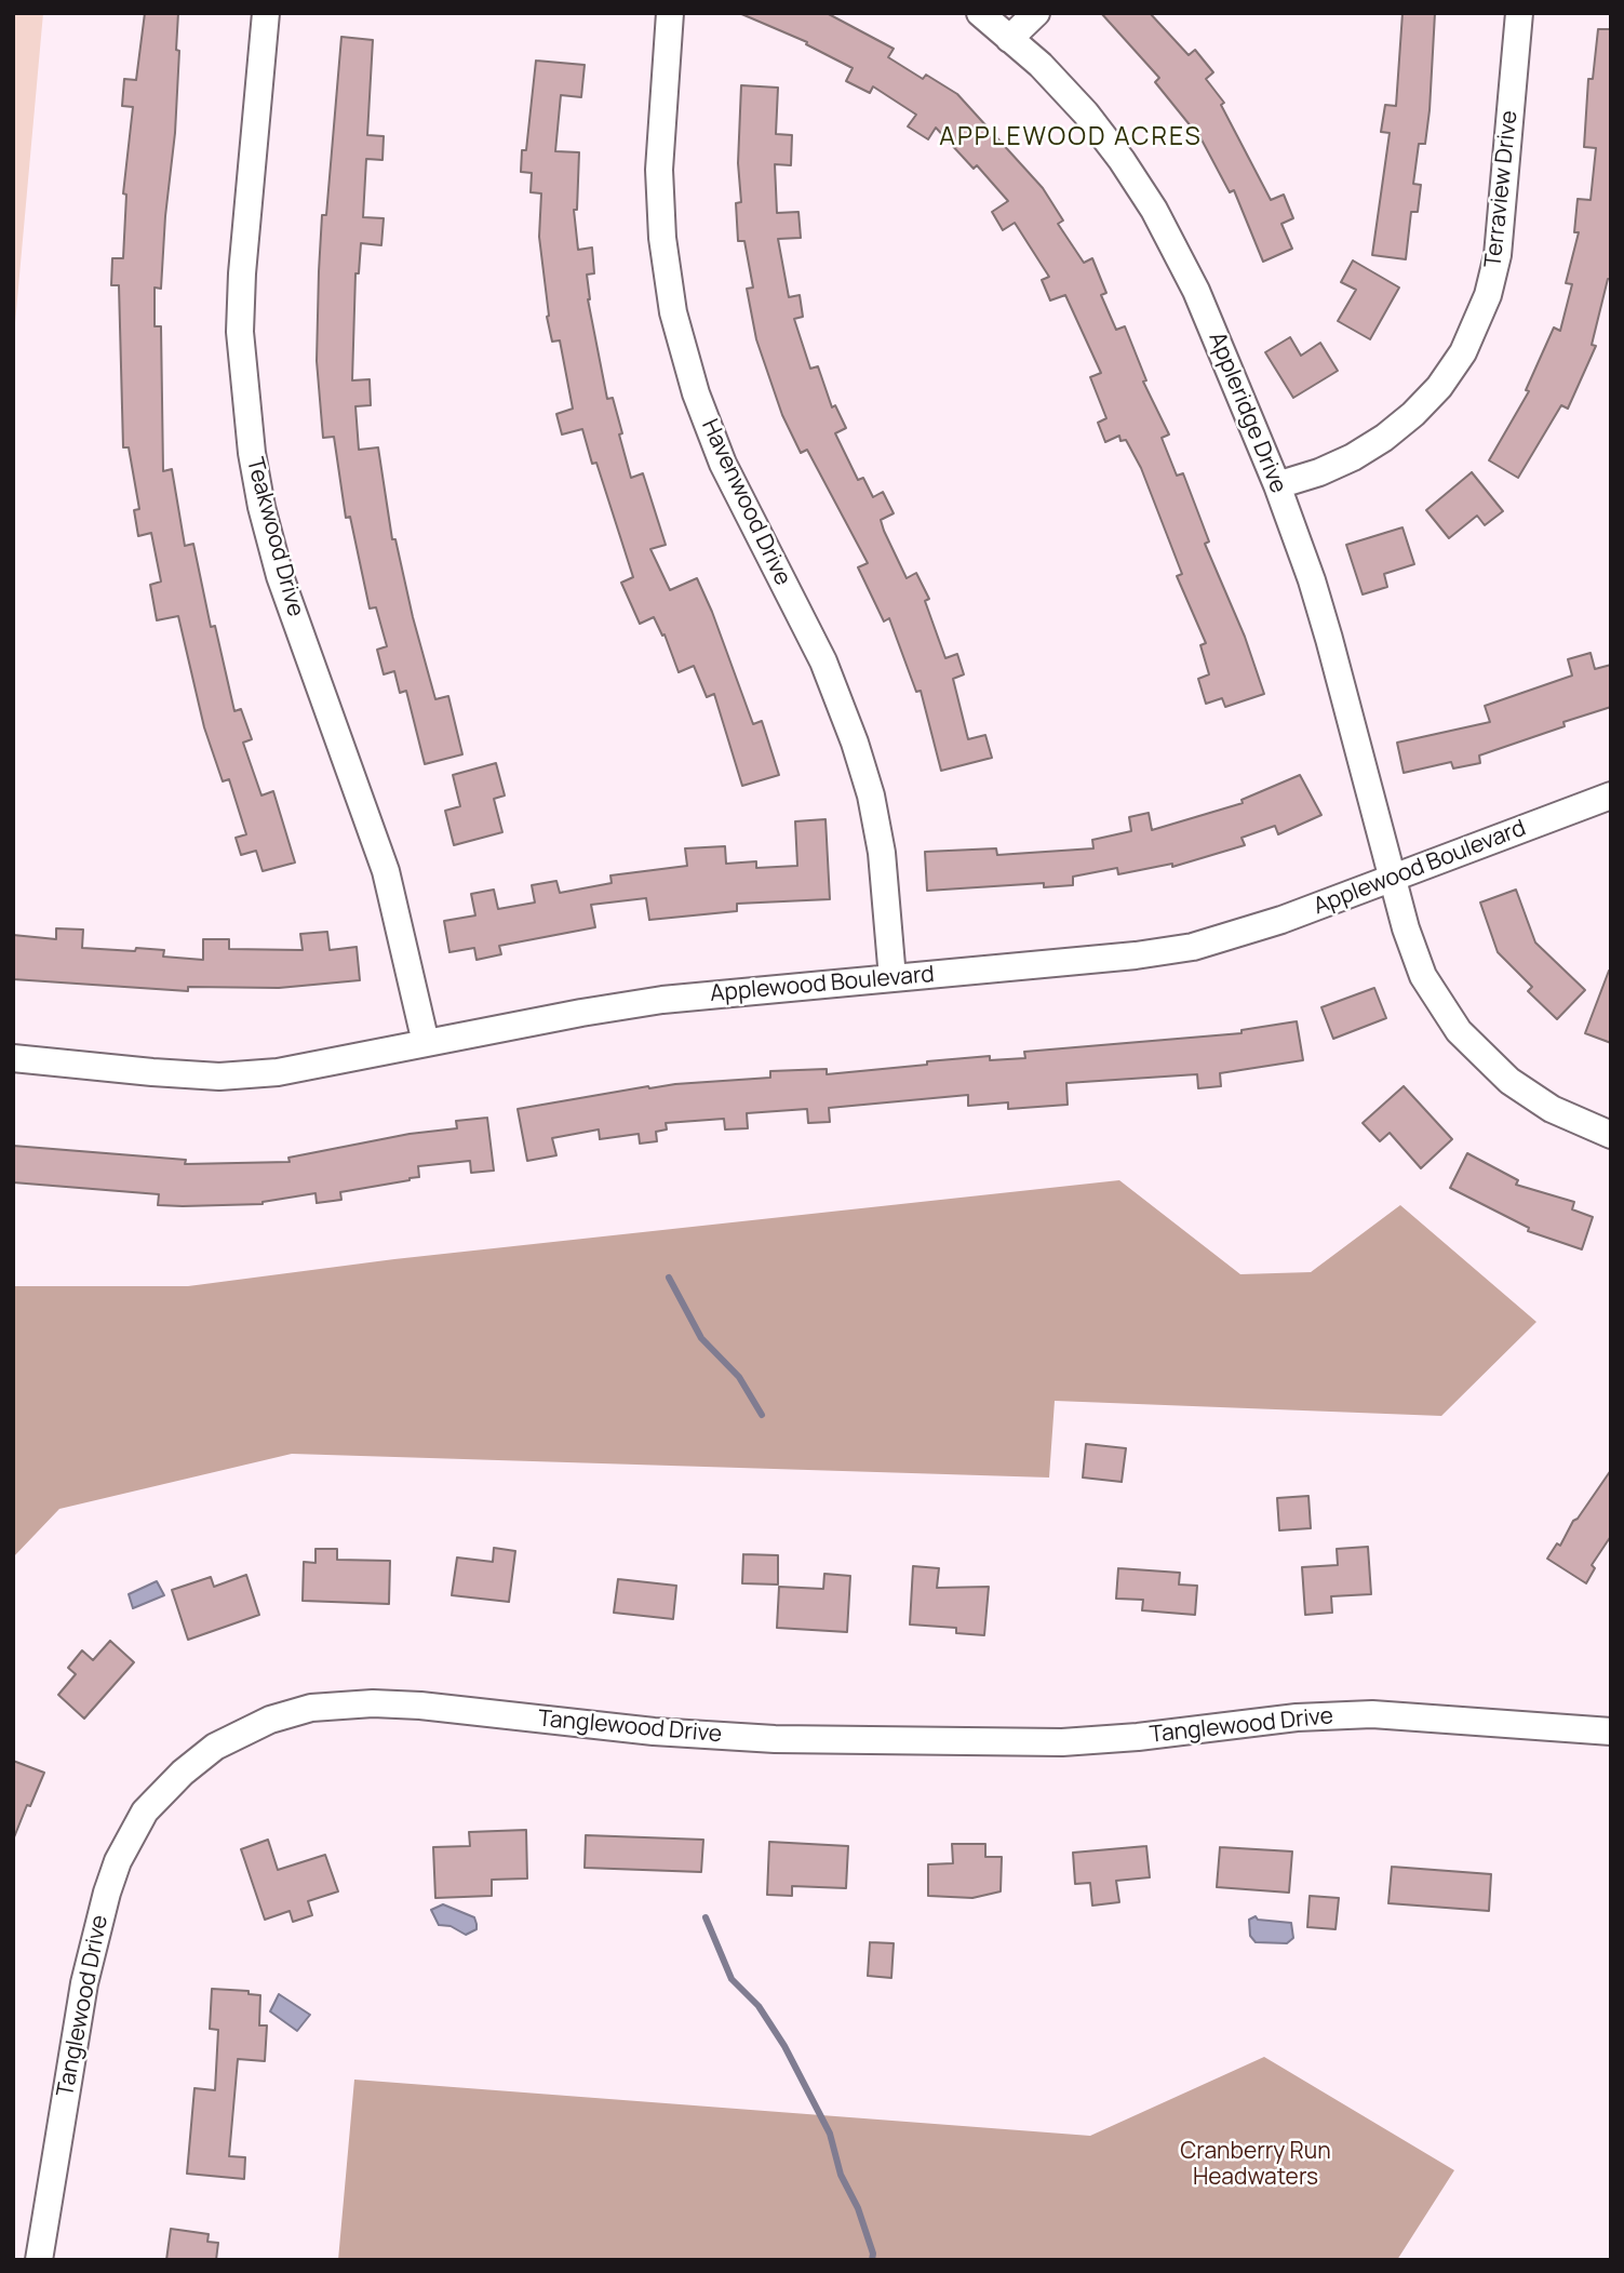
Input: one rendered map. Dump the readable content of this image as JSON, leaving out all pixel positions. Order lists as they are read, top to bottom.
{
  "streets": {
    "street": [
      "Terraview Drive",
      "Appleridge Drive",
      "Havenwood Drive",
      "Teakwood Drive",
      "Applewood Boulevard",
      "Tanglewood Drive"
    ]
  },
  "crossings": [
    ["Terraview Drive", "Appleridge Drive"],
    ["Appleridge Drive", "Applewood Boulevard"],
    ["Havenwood Drive", "Applewood Boulevard"],
    ["Teakwood Drive", "Applewood Boulevard"]
  ],
  "districts": ["APPLEWOOD ACRES"],
  "parks": ["Cranberry Run Headwaters"]
}
